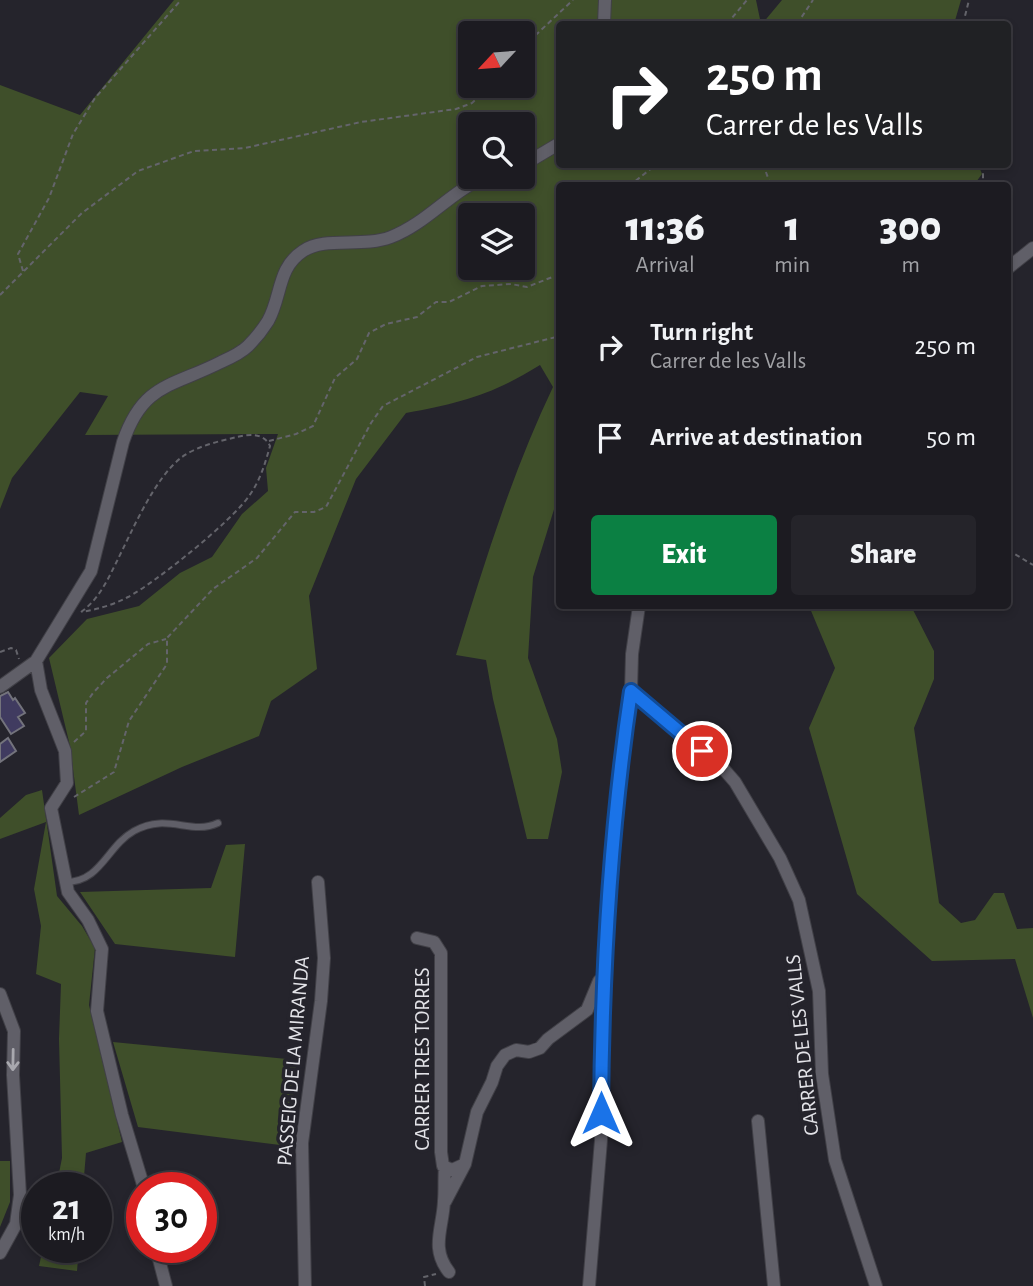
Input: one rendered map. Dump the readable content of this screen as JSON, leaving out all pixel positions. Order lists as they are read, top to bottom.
{
  "streets": {
    "street": ["CARRER DE LES VALLS", "CARRER TRES TORRES", "PASSEIG DE LA MIRANDA"]
  },
  "north": "bottom left",
  "page": {
    "turn": ["250 m", "Carrer de les Valls"],
    "eta": [
      "11:36",
      "Arrival",
      "1",
      "min",
      "300",
      "m"
    ],
    "list": [
      {
        "name": "Turn right",
        "note": "Carrer de les Valls",
        "value": "250 m"
      },
      {
        "name": "Arrive at destination",
        "value": "50 m"
      }
    ],
    "buttons": ["Exit", "Share"],
    "speed": "21 km/h",
    "limit": "30"
  }
}
